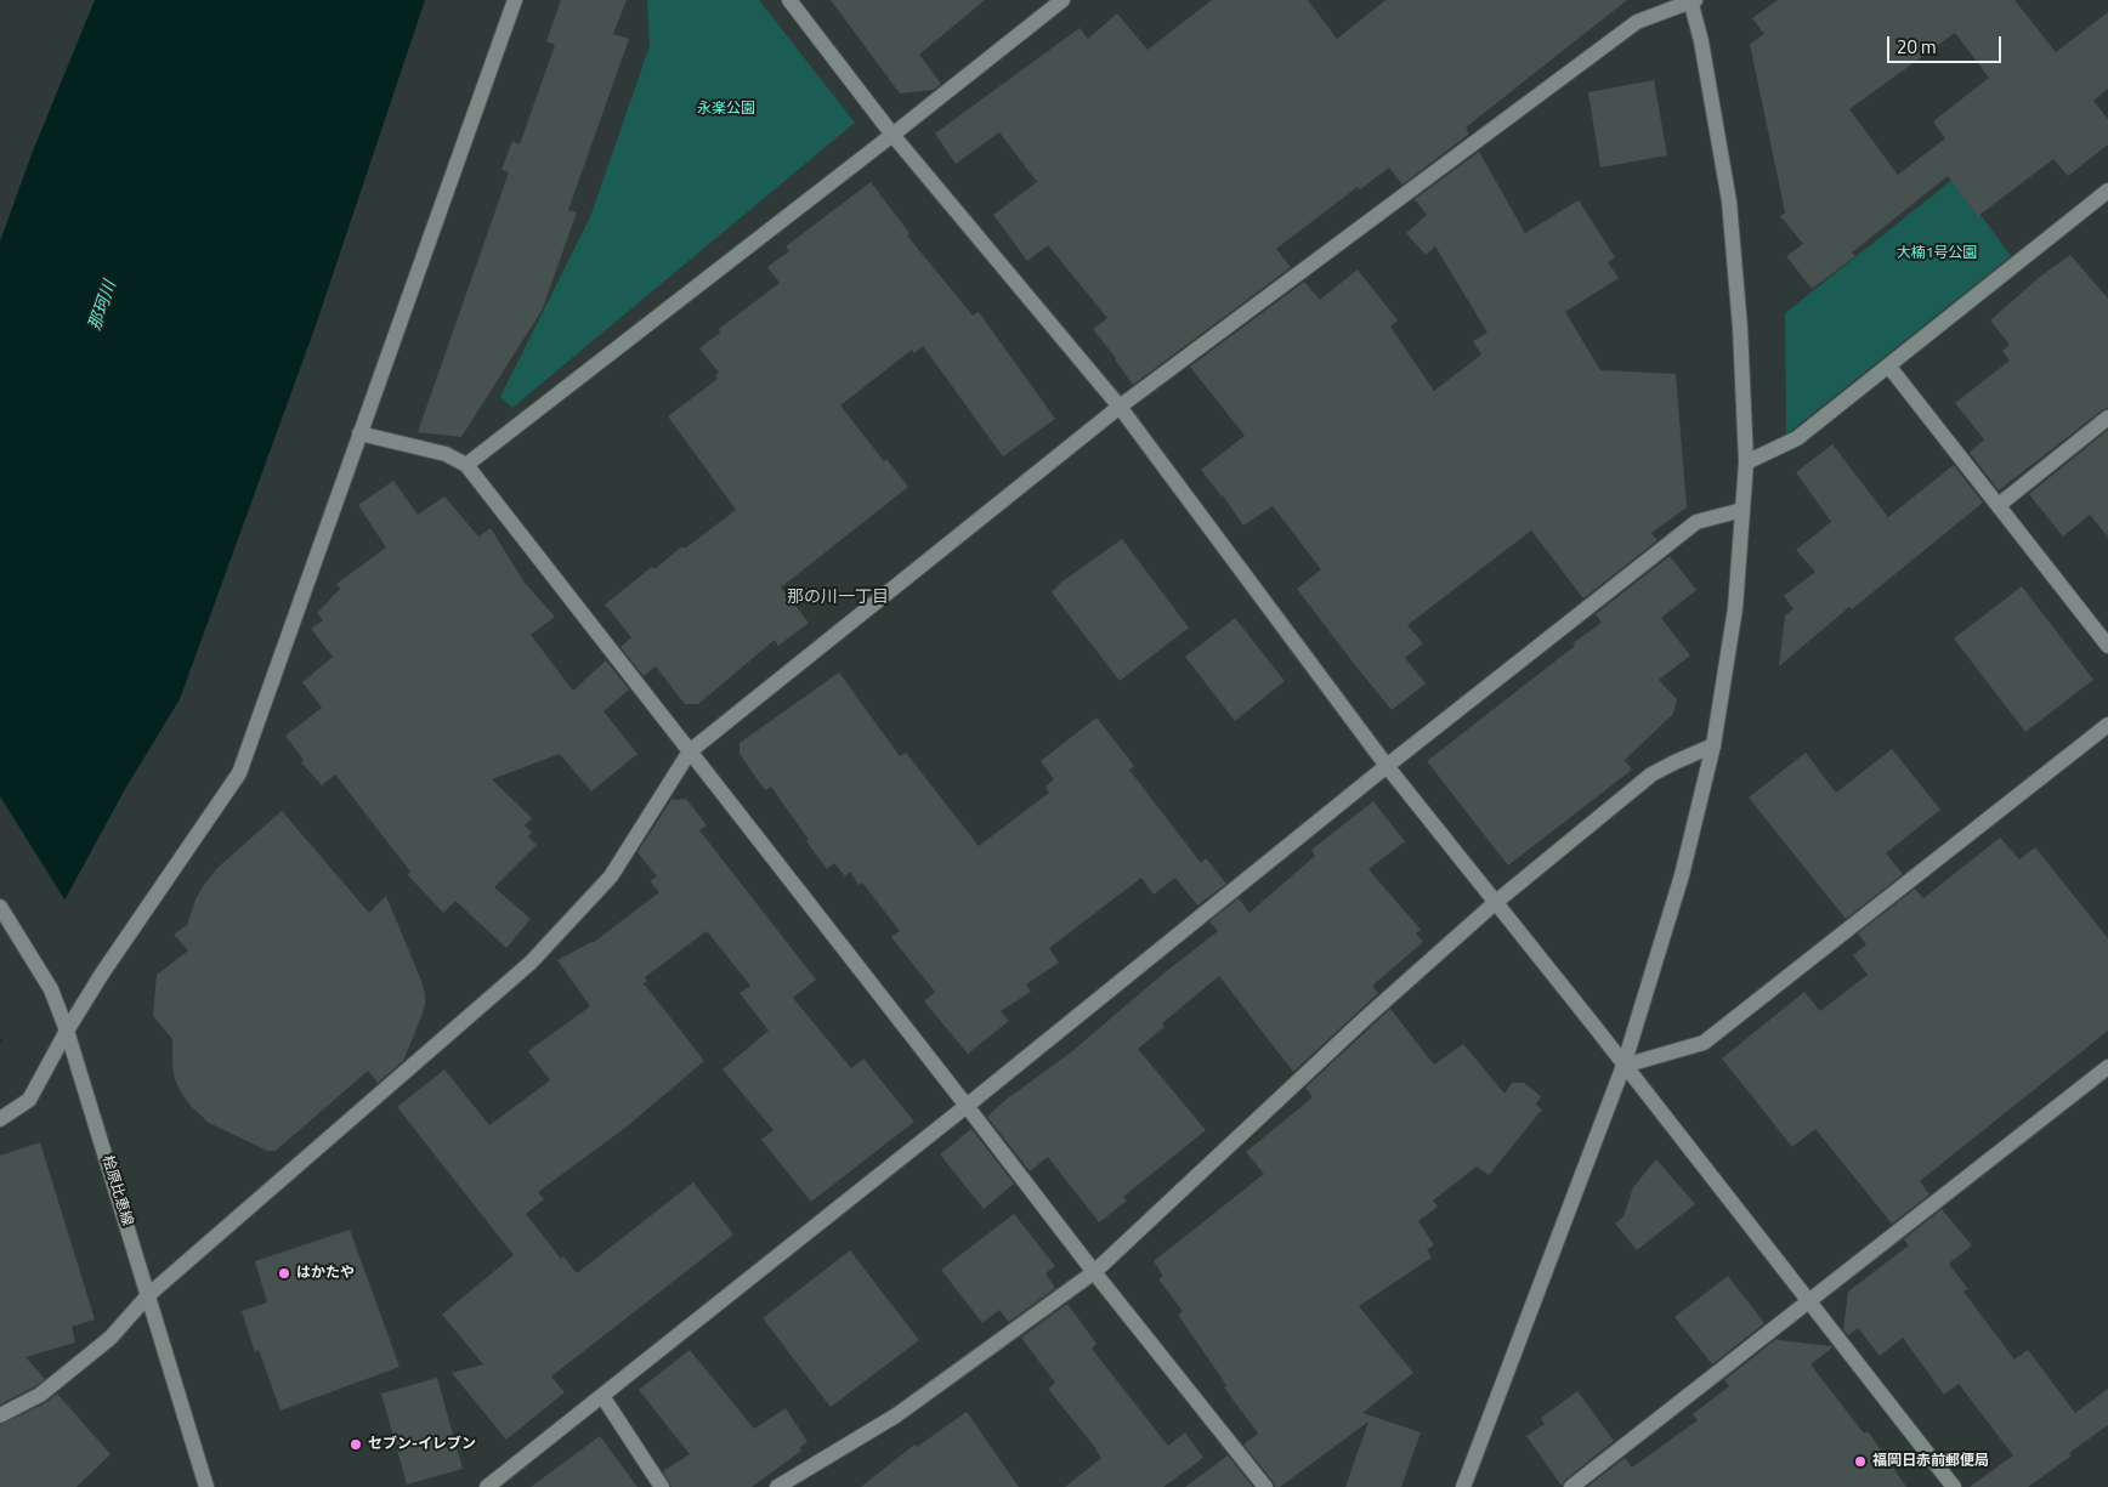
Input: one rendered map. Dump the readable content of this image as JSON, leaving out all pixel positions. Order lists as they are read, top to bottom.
{
  "streets": {
    "street": ["桧原比恵線"]
  },
  "districts": ["那の川一丁目"],
  "water": ["那珂川"],
  "parks": ["永楽公園", "大楠1号公園"],
  "places": ["はかたや", "セブン-イレブン", "福岡日赤前郵便局"],
  "scale_bar": "20 m"
}
